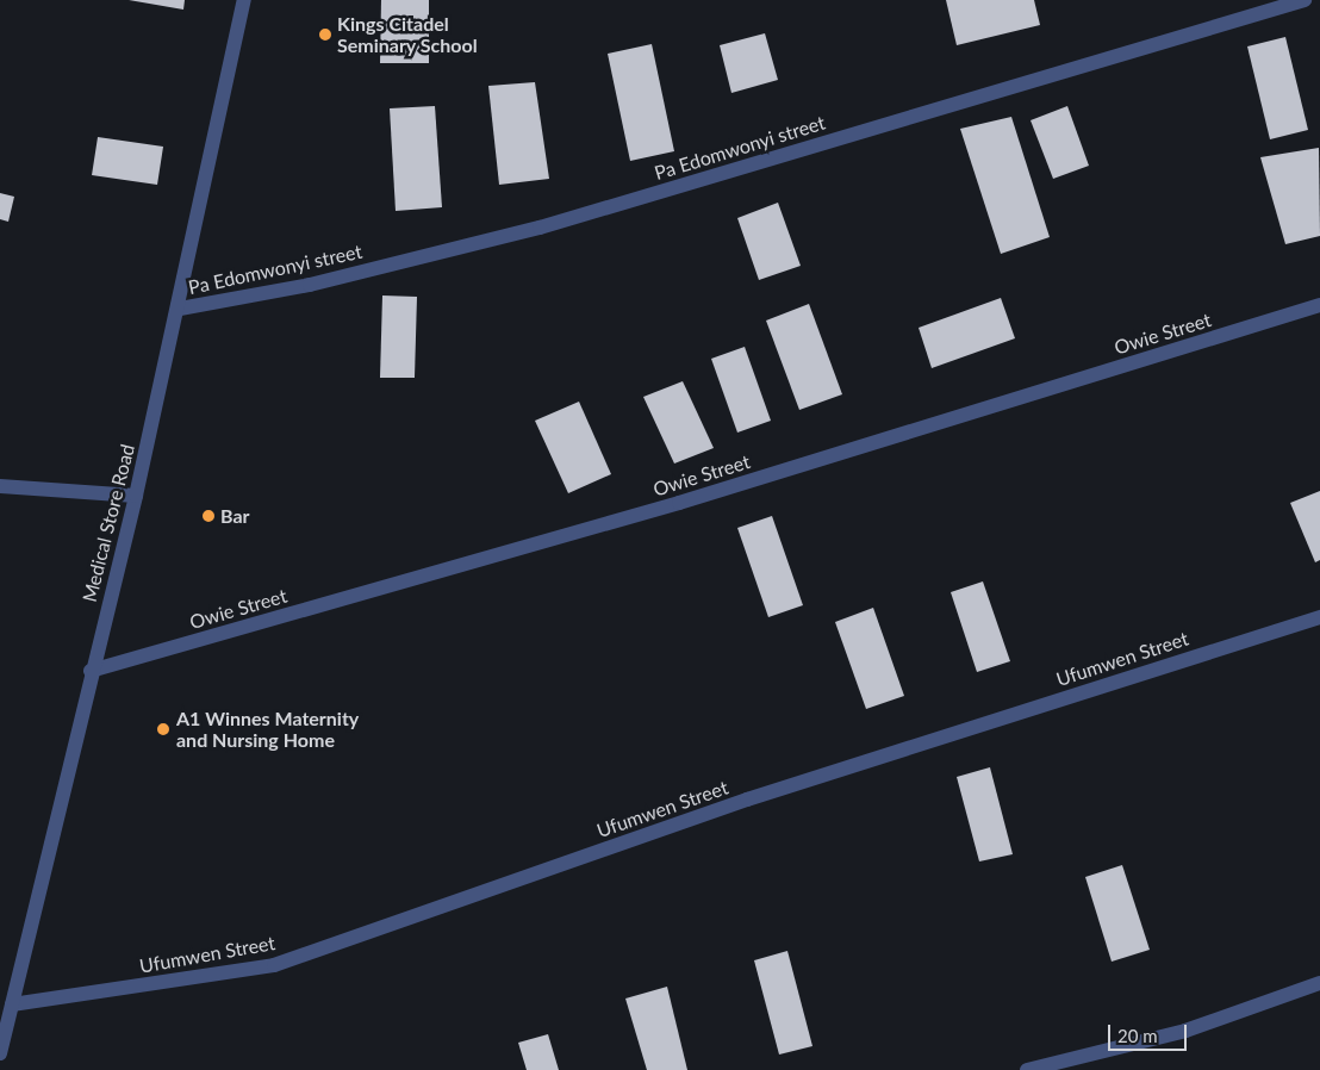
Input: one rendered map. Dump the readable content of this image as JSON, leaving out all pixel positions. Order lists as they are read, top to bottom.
{
  "streets": {
    "street": [
      "Pa Edomwonyi street",
      "Owie Street",
      "Medical Store Road",
      "Ufumwen Street"
    ]
  },
  "crossings": [
    ["Pa Edomwonyi street", "Medical Store Road"],
    ["Owie Street", "Medical Store Road"],
    ["Medical Store Road", "Ufumwen Street"]
  ],
  "places": ["Kings Citadel Seminary School", "Bar", "A1 Winnes Maternity and Nursing Home"],
  "scale_bar": "20 m"
}
